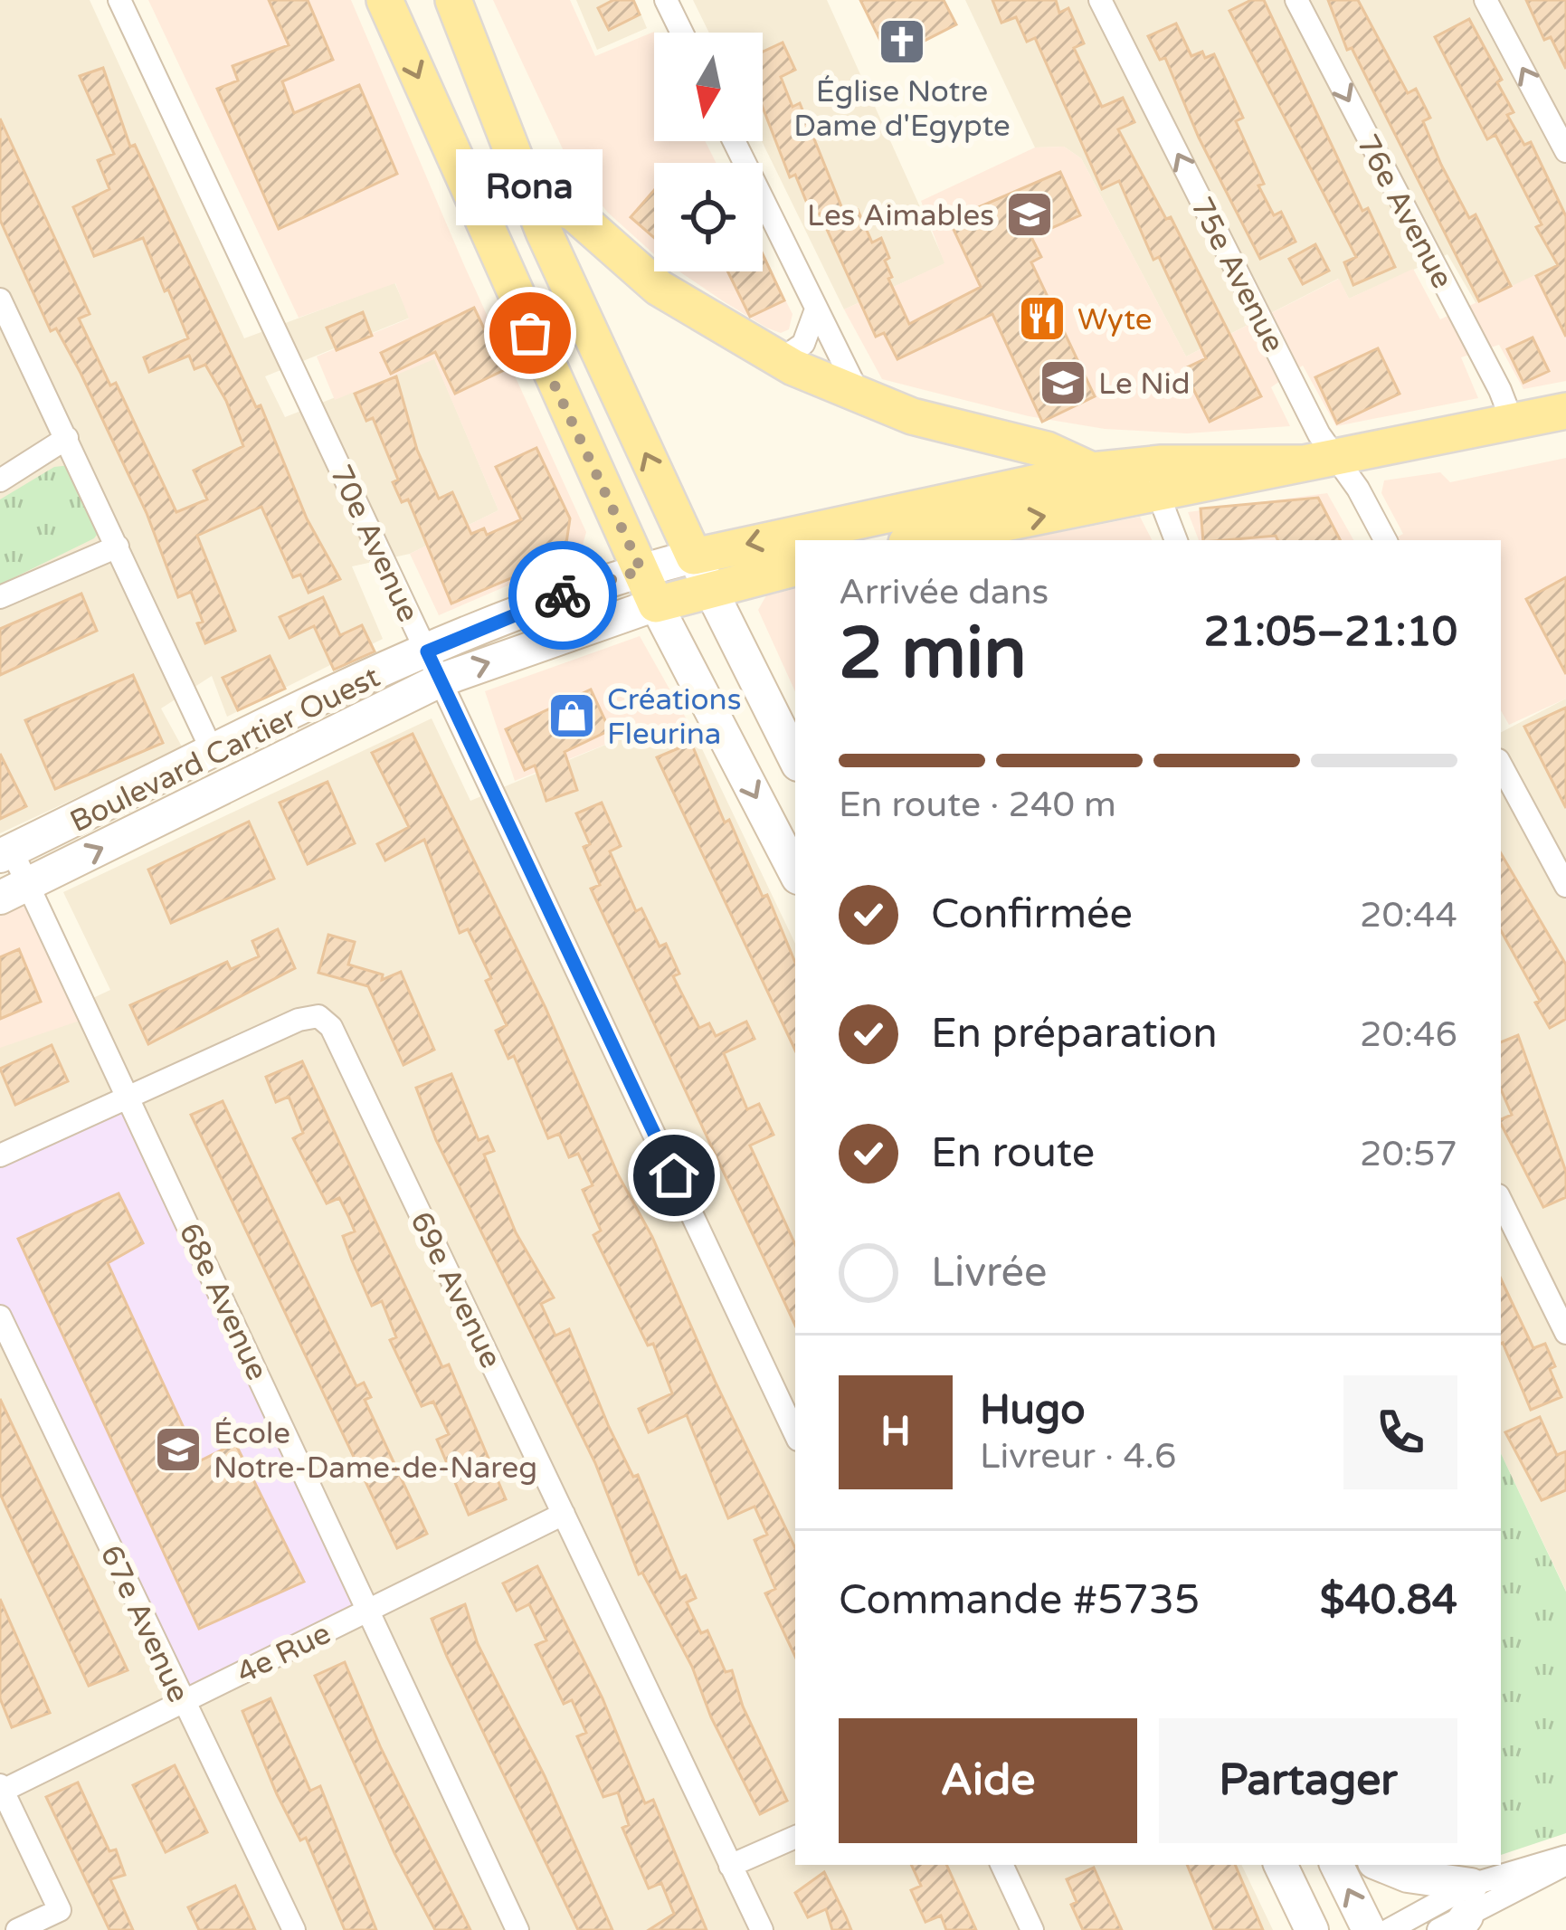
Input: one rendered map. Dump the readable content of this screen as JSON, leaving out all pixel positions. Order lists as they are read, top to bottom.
{
  "streets": {
    "street": [
      "76e Avenue",
      "75e Avenue",
      "70e Avenue",
      "Boulevard Cartier Ouest",
      "69e Avenue",
      "68e Avenue",
      "67e Avenue",
      "4e Rue"
    ]
  },
  "crossings": [
    ["70e Avenue", "Boulevard Cartier Ouest"],
    ["Boulevard Cartier Ouest", "68e Avenue"],
    ["69e Avenue", "68e Avenue"],
    ["69e Avenue", "4e Rue"],
    ["68e Avenue", "4e Rue"],
    ["67e Avenue", "4e Rue"]
  ],
  "one_way": ["75e Avenue"],
  "places": {
    "church": ["Église Notre Dame d'Egypte"],
    "school or university": ["Les Aimables", "Le Nid", "École Notre-Dame-de-Nareg"],
    "restaurant": ["Wyte"],
    "other": ["Rona"],
    "shop": ["Créations Fleurina"]
  },
  "north": "bottom",
  "page": {
    "bubble": "Rona",
    "heading": ["2 min", "Arrivée dans", "21:05–21:10"],
    "panel": [
      "Hugo",
      "Livreur · 4.6",
      "Commande #5735",
      "$40.84"
    ],
    "bar": "En route · 240 m",
    "list": [
      ["Confirmée", "20:44"],
      ["En préparation", "20:46"],
      ["En route", "20:57"],
      "Livrée"
    ],
    "round": "H",
    "buttons": ["Aide", "Partager"]
  }
}
